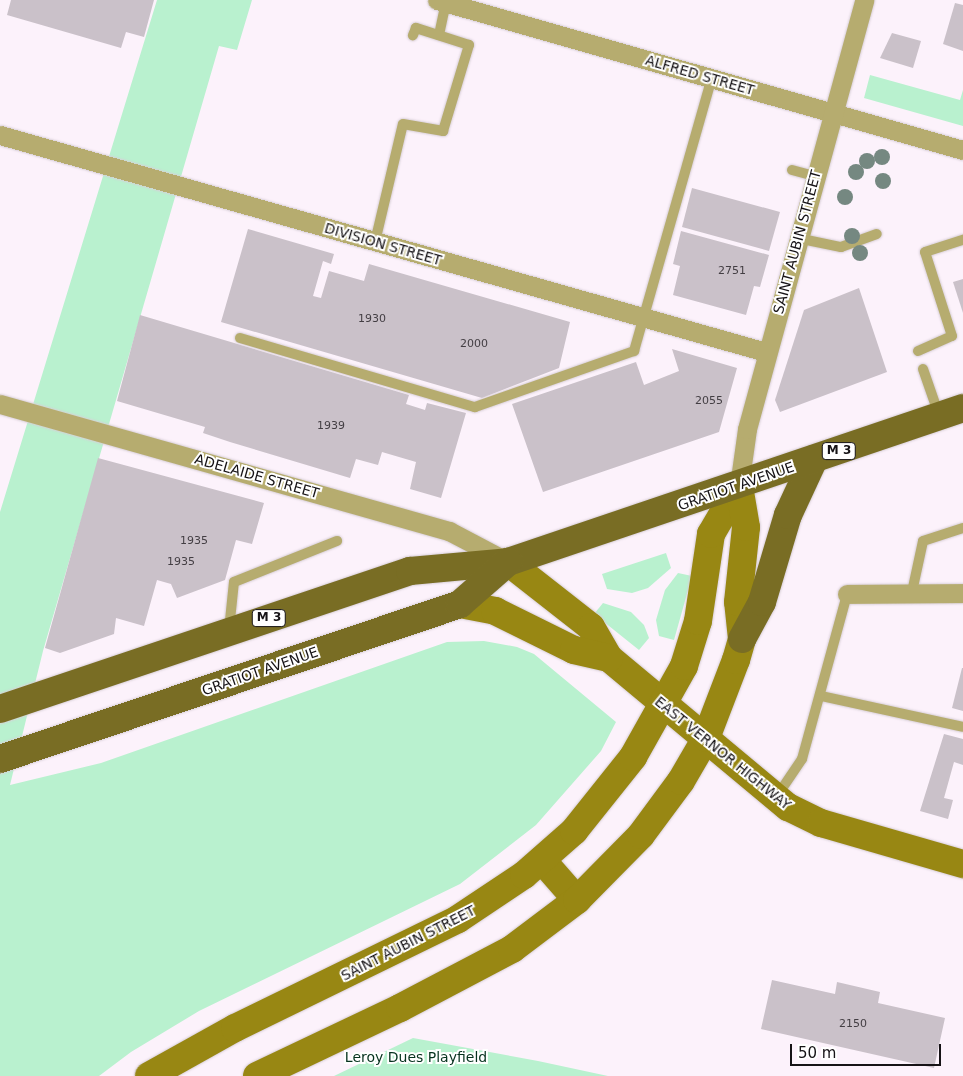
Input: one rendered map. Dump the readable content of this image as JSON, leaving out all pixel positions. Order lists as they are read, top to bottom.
{
  "streets": {
    "main road": [
      "SAINT AUBIN STREET",
      "M 3",
      "GRATIOT AVENUE",
      "EAST VERNOR HIGHWAY"
    ],
    "street": ["ALFRED STREET", "DIVISION STREET", "ADELAIDE STREET"]
  },
  "crossings": [
    ["ALFRED STREET", "SAINT AUBIN STREET"],
    ["SAINT AUBIN STREET", "DIVISION STREET"],
    ["SAINT AUBIN STREET", "GRATIOT AVENUE"],
    ["SAINT AUBIN STREET", "EAST VERNOR HIGHWAY"],
    ["ADELAIDE STREET", "GRATIOT AVENUE"],
    ["ADELAIDE STREET", "EAST VERNOR HIGHWAY"],
    ["GRATIOT AVENUE", "EAST VERNOR HIGHWAY"]
  ],
  "parks": ["Leroy Dues Playfield"],
  "house_numbers": [
    "2751",
    "1930",
    "2000",
    "2055",
    "1939",
    "1935",
    "1935",
    "2150"
  ],
  "scale_bar": "50 m"
}
